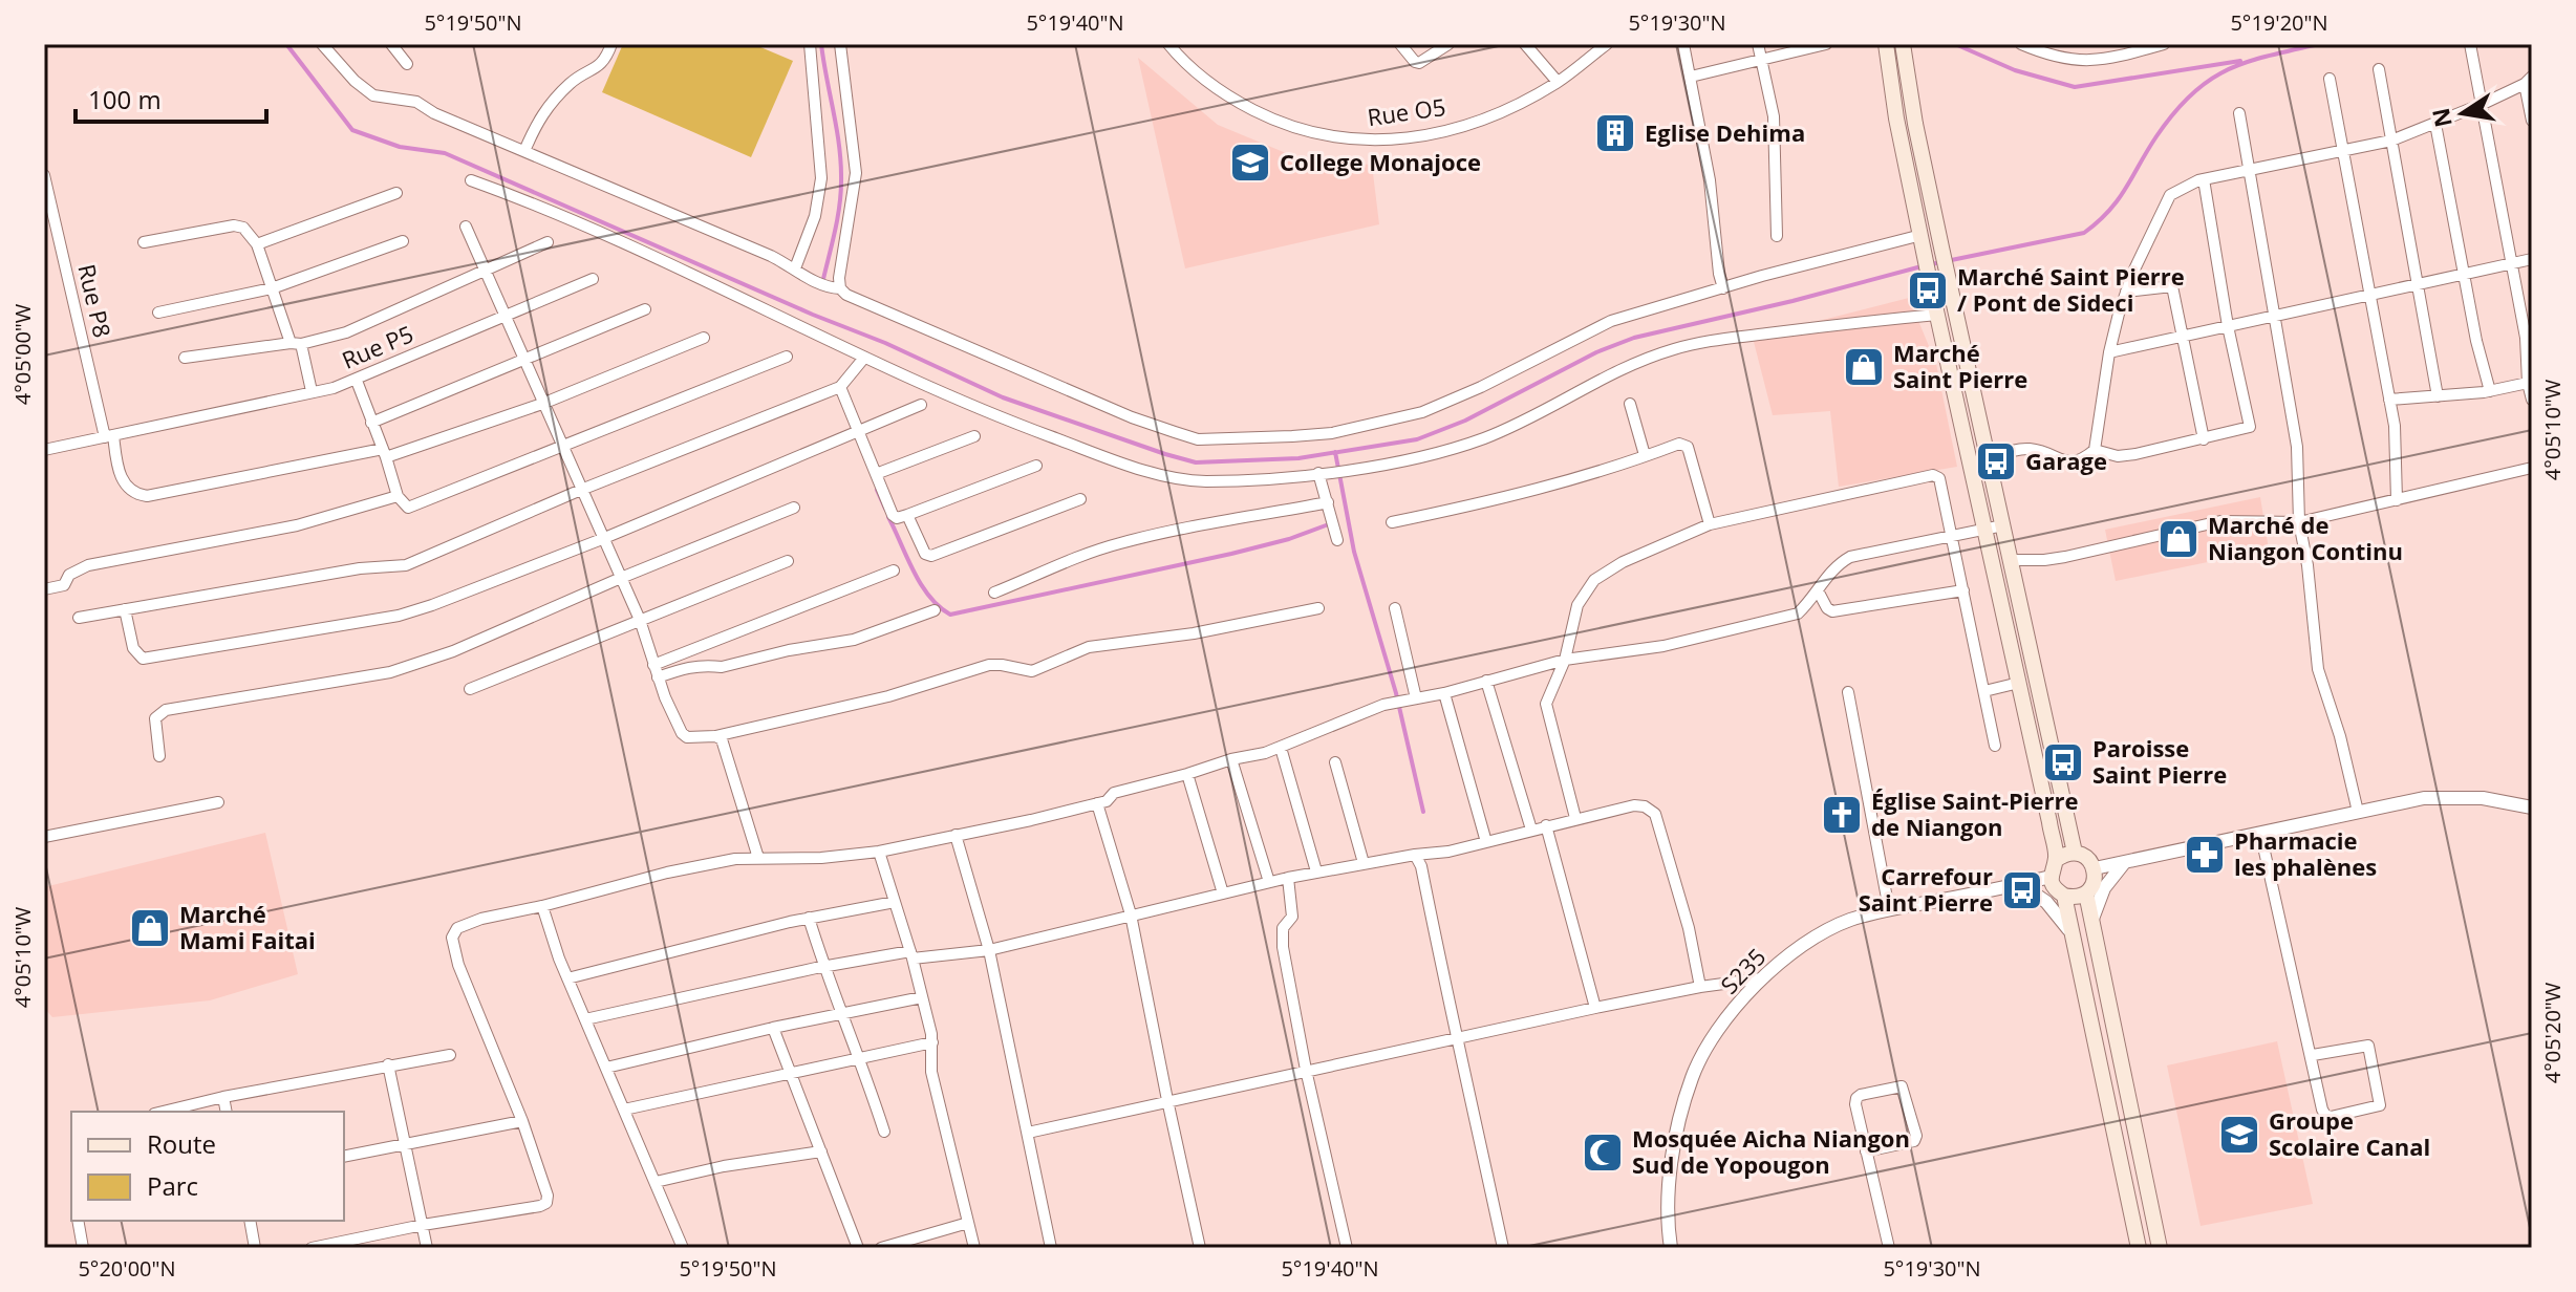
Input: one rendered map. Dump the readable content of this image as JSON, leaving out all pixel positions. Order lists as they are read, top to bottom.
{
  "streets": {
    "street": [
      "Rue O5",
      "Rue P8",
      "Rue P5",
      "S235"
    ]
  },
  "crossings": [
    ["Rue P8", "Rue P5"]
  ],
  "places": {
    "building": ["Eglise Dehima"],
    "school or university": ["College Monajoce", "Groupe Scolaire Canal"],
    "bus stop": [
      "Marché Saint Pierre / Pont de Sideci",
      "Garage",
      "Paroisse Saint Pierre",
      "Carrefour Saint Pierre"
    ],
    "shop": ["Marché Saint Pierre", "Marché de Niangon Continu", "Marché Mami Faitai"],
    "church": ["Église Saint-Pierre de Niangon"],
    "pharmacy": ["Pharmacie les phalènes"],
    "mosque": ["Mosquée Aicha Niangon Sud de Yopougon"]
  },
  "legend": ["Route", "Parc"],
  "scale_bar": "100 m",
  "north": "left",
  "coordinates": [
    "5°19'50\"N",
    "5°19'40\"N",
    "5°19'30\"N",
    "5°19'20\"N",
    "4°05'00\"W",
    "4°05'10\"W",
    "4°05'20\"W",
    "5°20'00\"N"
  ]
}
